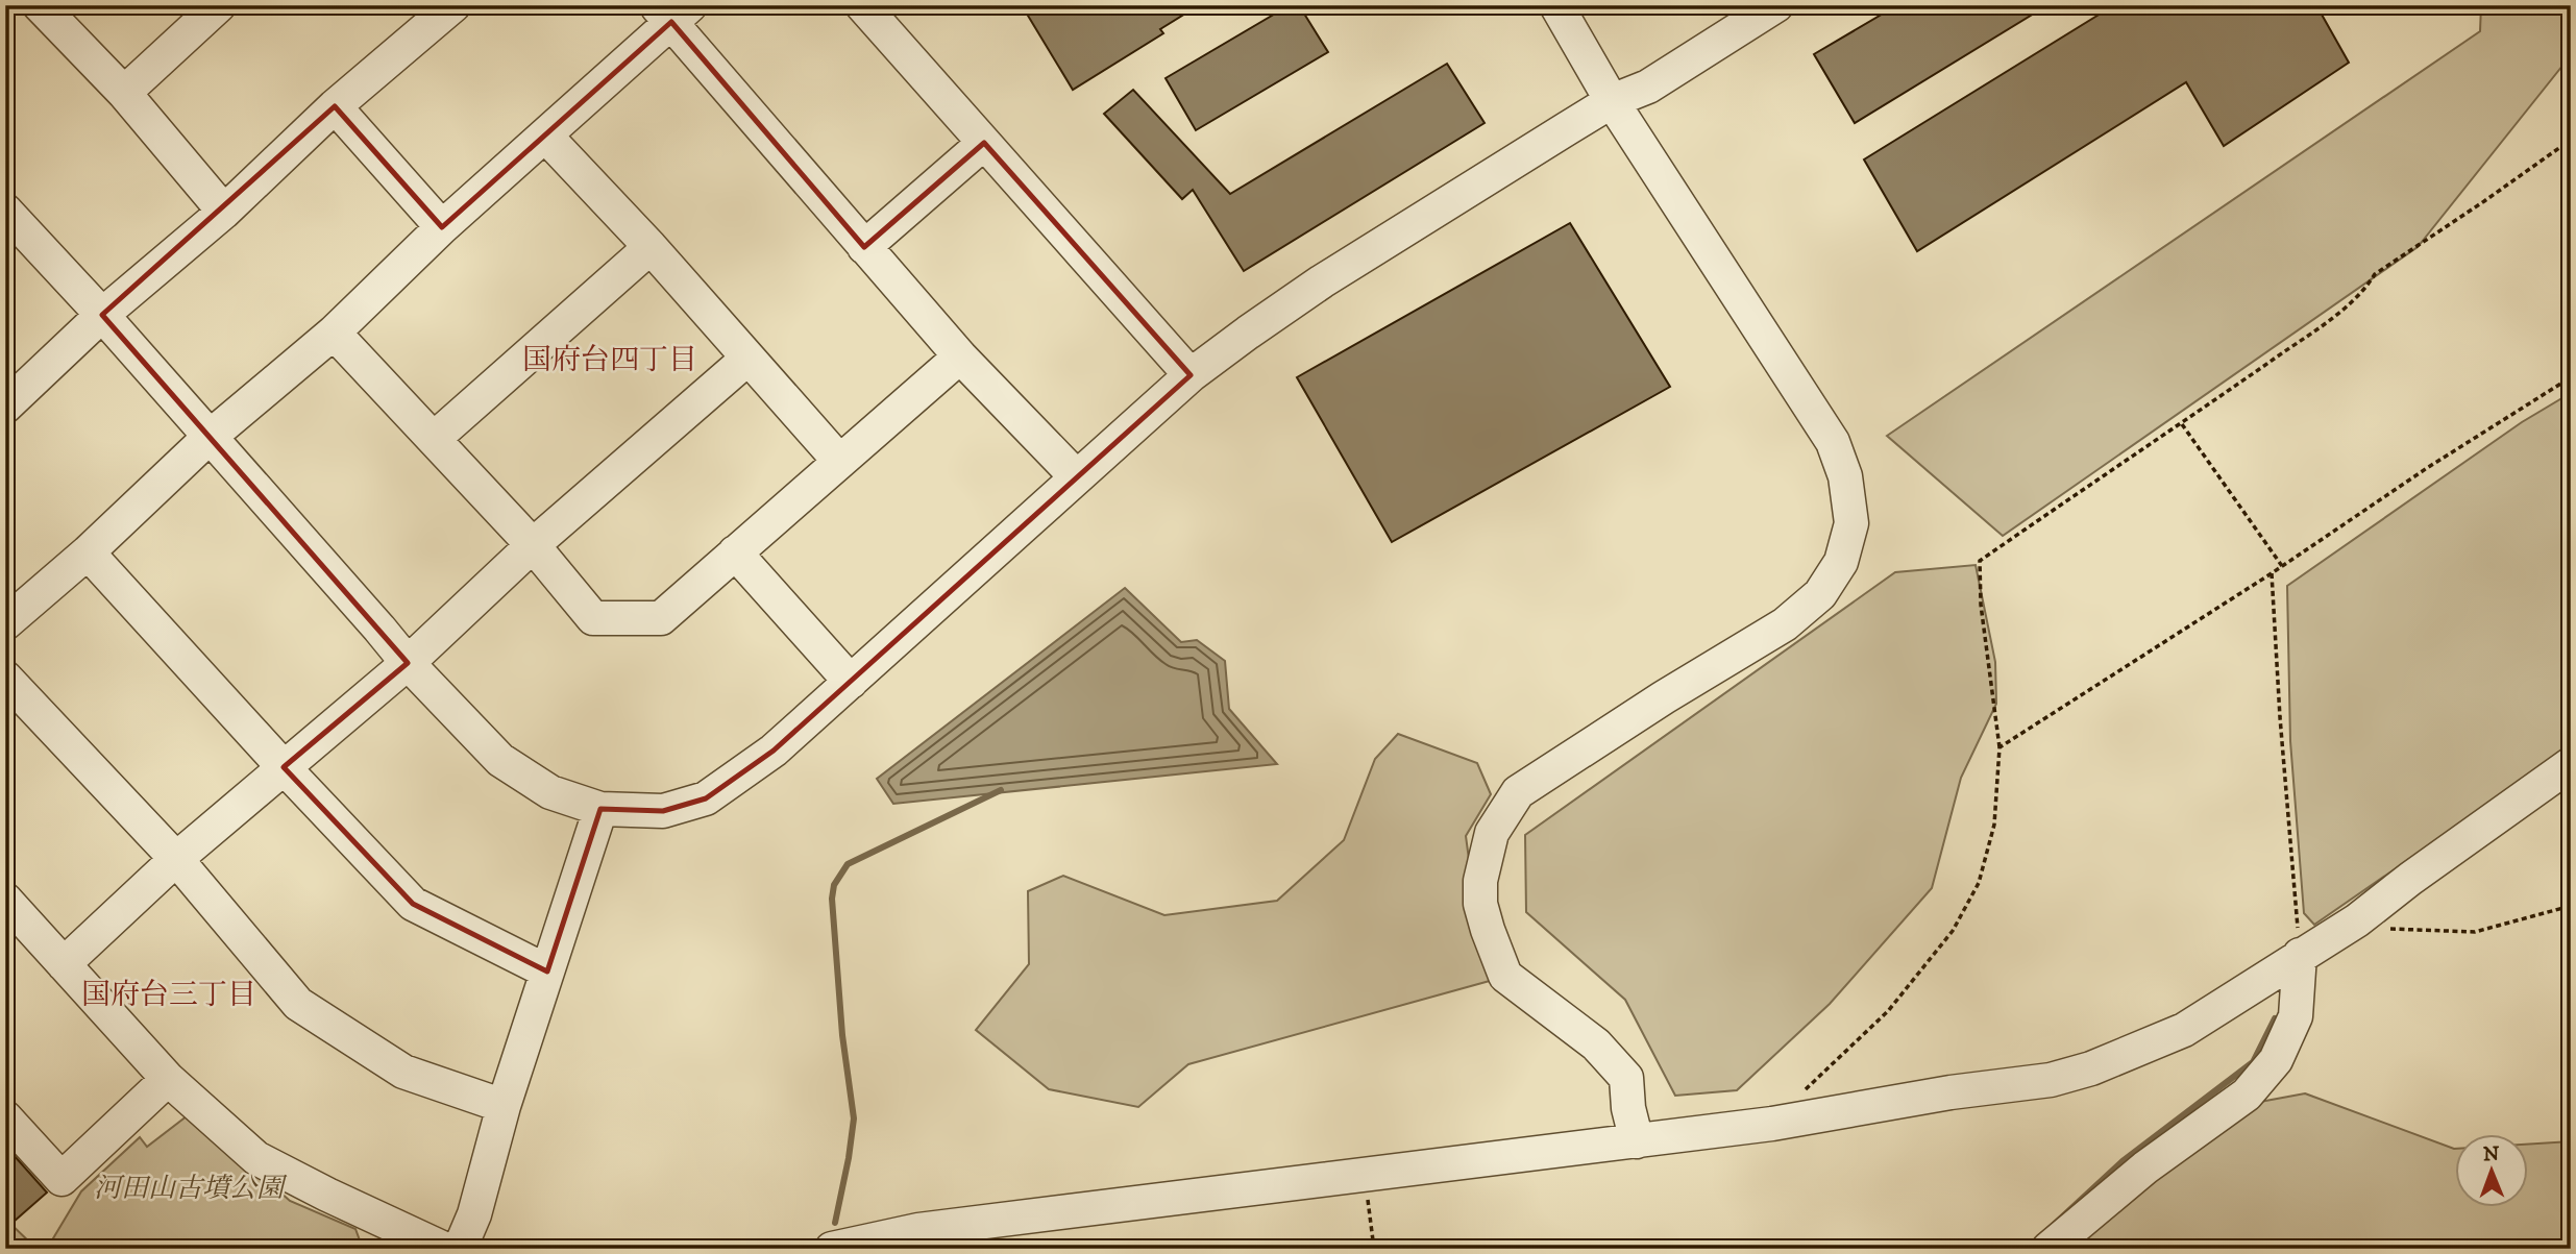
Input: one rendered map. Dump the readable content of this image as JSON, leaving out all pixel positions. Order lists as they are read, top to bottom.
{
  "districts": ["国府台四丁目", "国府台三丁目"],
  "parks": ["河田山古墳公園"],
  "north": "top"
}
